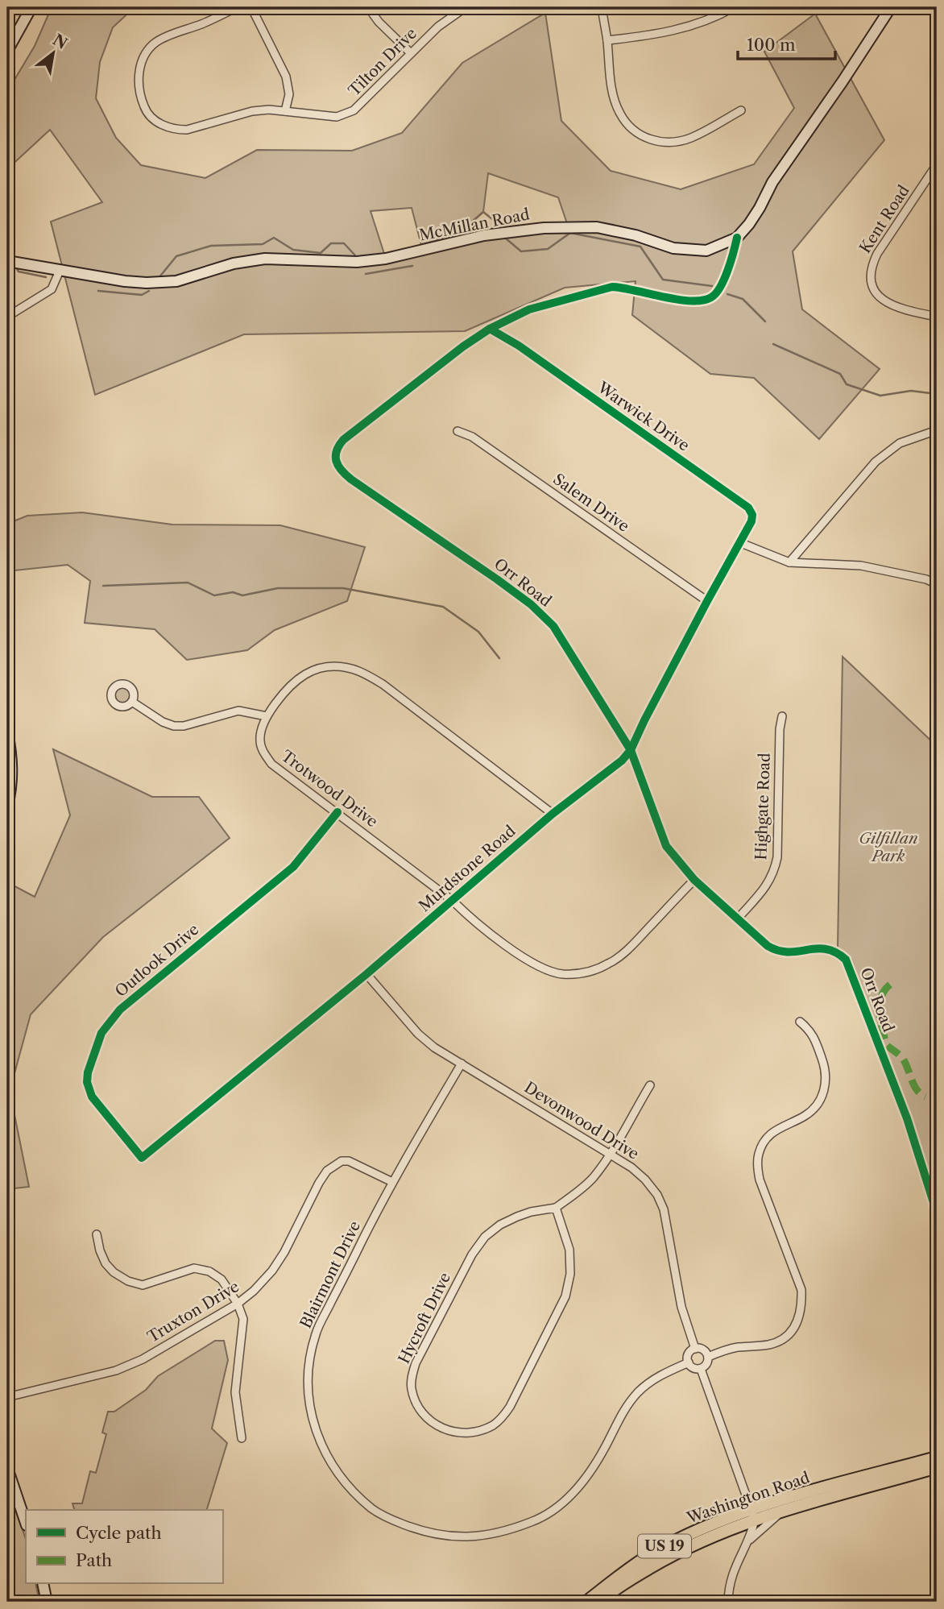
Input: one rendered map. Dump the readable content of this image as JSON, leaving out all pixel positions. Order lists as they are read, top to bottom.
{
  "streets": {
    "main road": ["Washington Road", "US 19"],
    "street": [
      "Tilton Drive",
      "Kent Road",
      "McMillan Road",
      "Warwick Drive",
      "Salem Drive",
      "Orr Road",
      "Trotwood Drive",
      "Highgate Road",
      "Murdstone Road",
      "Outlook Drive",
      "Devonwood Drive",
      "Blairmont Drive",
      "Truxton Drive",
      "Hycroft Drive"
    ]
  },
  "crossings": [
    ["McMillan Road", "Orr Road"],
    ["Warwick Drive", "Orr Road"],
    ["Warwick Drive", "Murdstone Road"],
    ["Salem Drive", "Murdstone Road"],
    ["Orr Road", "Trotwood Drive"],
    ["Orr Road", "Highgate Road"],
    ["Orr Road", "Murdstone Road"],
    ["Trotwood Drive", "Murdstone Road"],
    ["Trotwood Drive", "Outlook Drive"],
    ["Murdstone Road", "Outlook Drive"],
    ["Murdstone Road", "Devonwood Drive"],
    ["Devonwood Drive", "Blairmont Drive"],
    ["Devonwood Drive", "Hycroft Drive"],
    ["Blairmont Drive", "Truxton Drive"]
  ],
  "parks": ["Gilfillan Park"],
  "legend": ["Cycle path", "Path"],
  "scale_bar": "100 m",
  "north": "top right"
}
